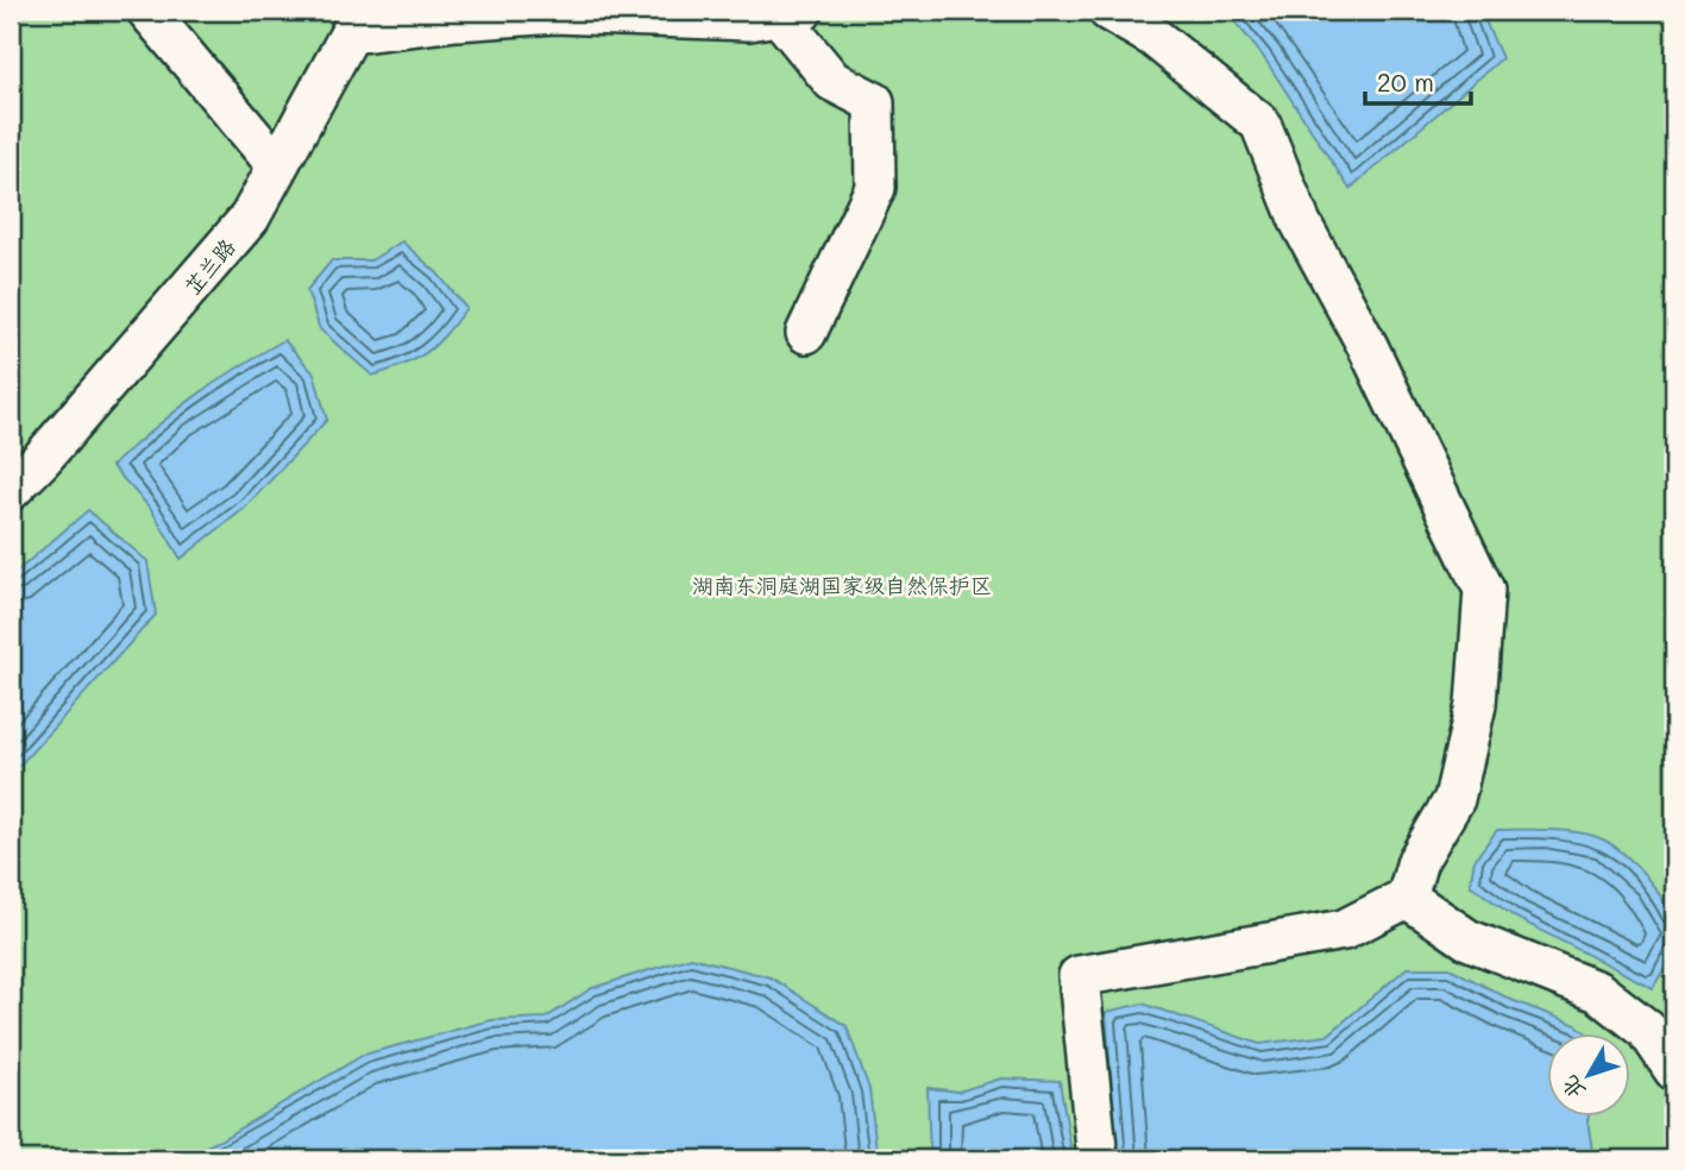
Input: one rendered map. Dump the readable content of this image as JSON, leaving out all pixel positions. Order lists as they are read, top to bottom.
{
  "streets": {
    "street": ["芷兰路"]
  },
  "parks": ["湖南东洞庭湖国家级自然保护区"],
  "scale_bar": "20 m",
  "north": "bottom left"
}
